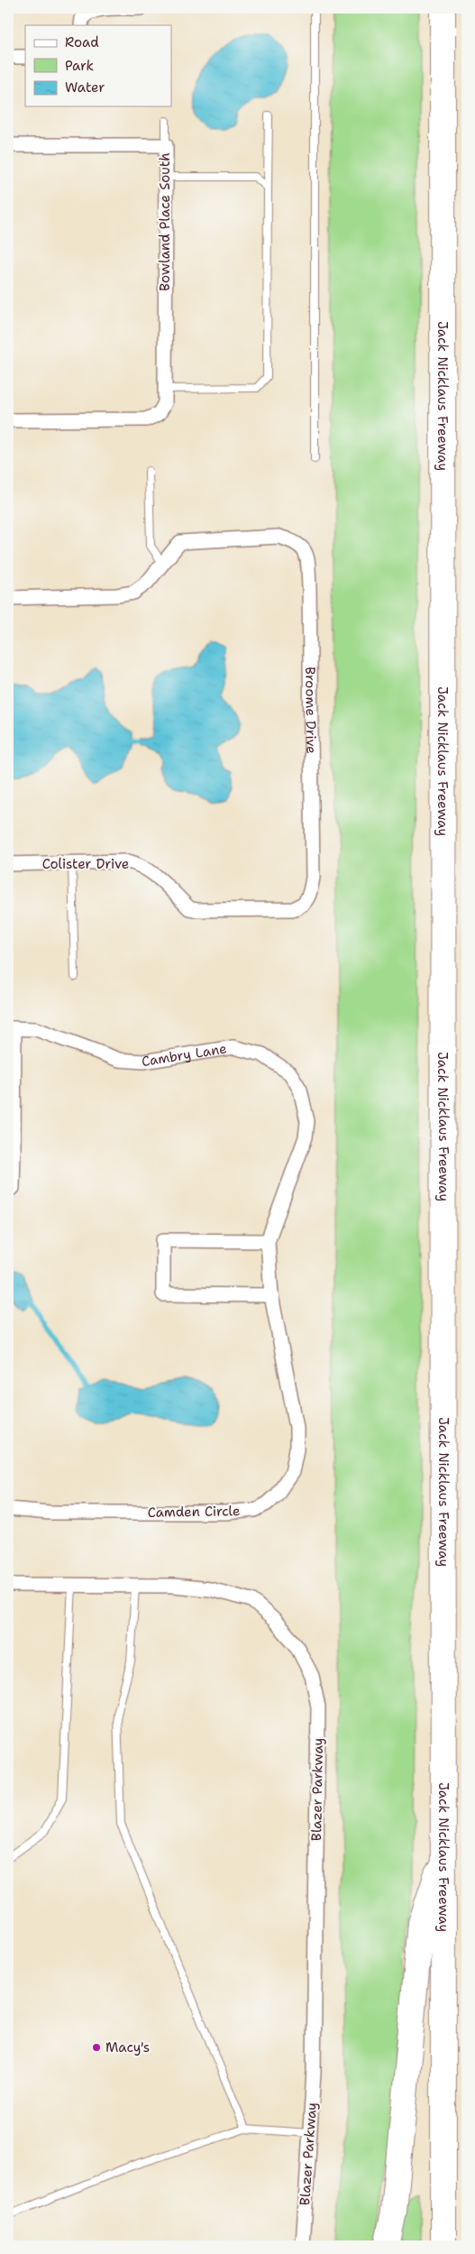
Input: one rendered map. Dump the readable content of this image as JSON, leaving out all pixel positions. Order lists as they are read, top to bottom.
{
  "streets": {
    "highway": ["Jack Nicklaus Freeway"],
    "street": [
      "Bowland Place South",
      "Broome Drive",
      "Colister Drive",
      "Cambry Lane",
      "Camden Circle",
      "Blazer Parkway"
    ]
  },
  "crossings": [
    ["Broome Drive", "Colister Drive"],
    ["Cambry Lane", "Camden Circle"]
  ],
  "places": ["Macy's"],
  "legend": ["Road", "Park", "Water"]
}
